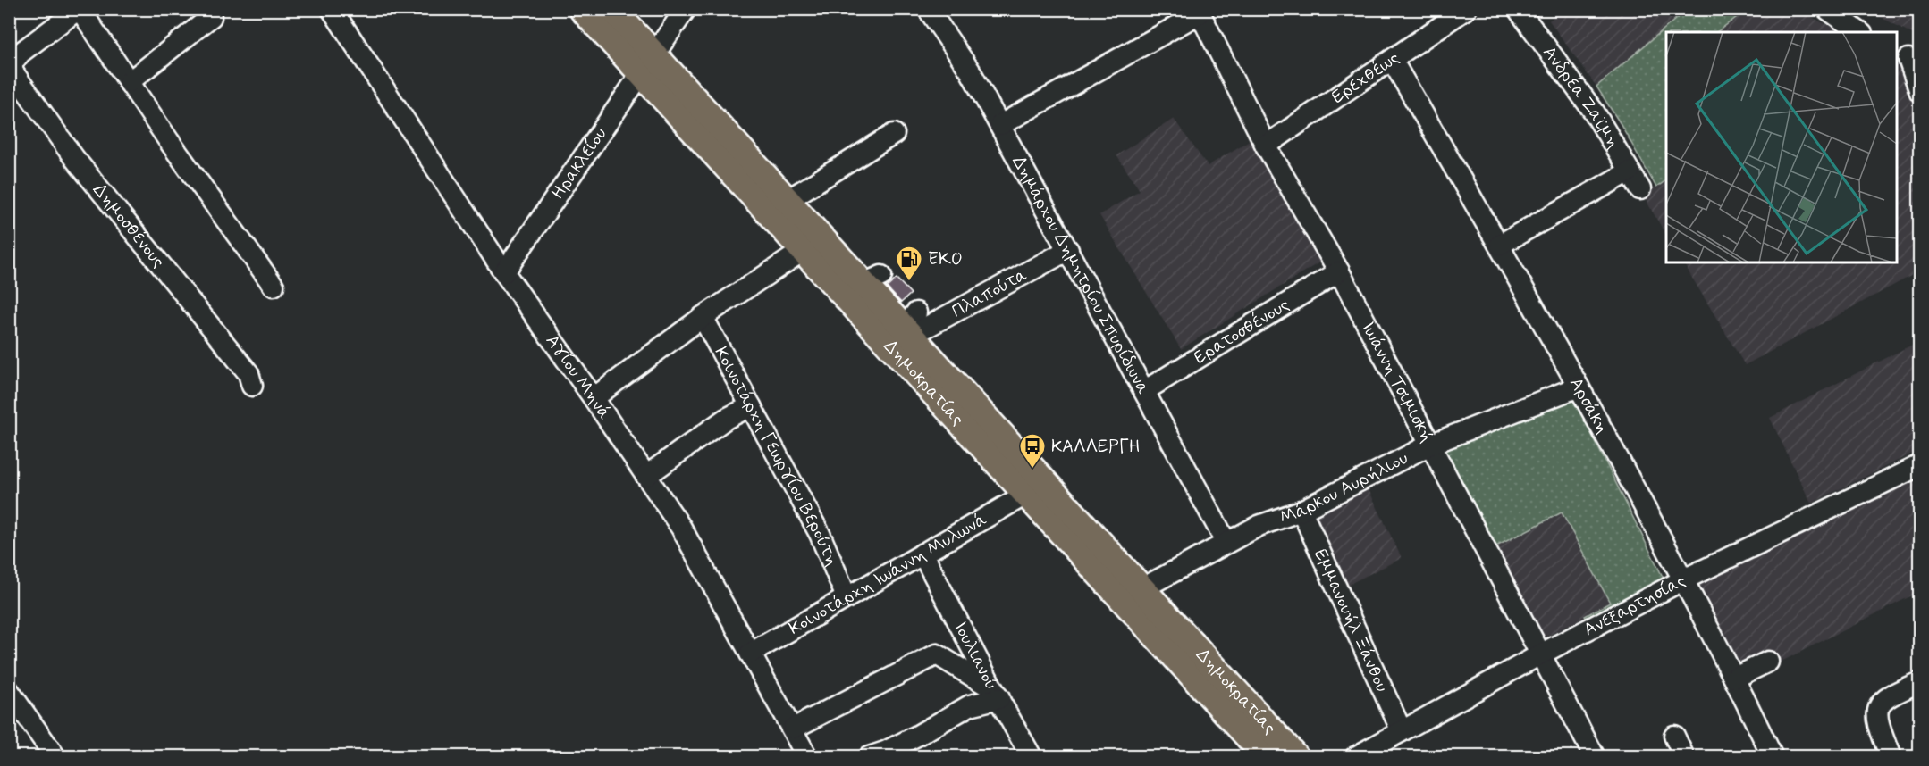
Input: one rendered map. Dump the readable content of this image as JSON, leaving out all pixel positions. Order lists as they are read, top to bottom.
{
  "streets": {
    "main road": ["Δημοκρατίας"],
    "street": [
      "Ερεχθέως",
      "Ανδρέα Ζαϊμη",
      "Ηρακλείου",
      "Δημοσθένους",
      "Δημάρχου Δημητρίου Σπυρίδωνα",
      "Πλαπούτα",
      "Ερατοσθένους",
      "Αγίου Μηνά",
      "Ιωάννη Τσιμισκή",
      "Αρσάκη",
      "Κοινοτάρχη Γεωργίου Βερούτη",
      "Μάρκου Αυρήλιου",
      "Κοινοτάρχη Ιωάννη Μυλωνά",
      "Ανεξαρτησίας",
      "Εμμανουήλ Ξάνθου",
      "Ιουλιανού"
    ]
  },
  "crossings": [
    ["Ερεχθέως", "Ιωάννη Τσιμισκή"],
    ["Ερεχθέως", "Αρσάκη"],
    ["Ηρακλείου", "Αγίου Μηνά"],
    ["Ηρακλείου", "Δημοκρατίας"],
    ["Δημάρχου Δημητρίου Σπυρίδωνα", "Πλαπούτα"],
    ["Δημάρχου Δημητρίου Σπυρίδωνα", "Ερατοσθένους"],
    ["Δημάρχου Δημητρίου Σπυρίδωνα", "Μάρκου Αυρήλιου"],
    ["Πλαπούτα", "Δημοκρατίας"],
    ["Ερατοσθένους", "Ιωάννη Τσιμισκή"],
    ["Αγίου Μηνά", "Κοινοτάρχη Ιωάννη Μυλωνά"],
    ["Ιωάννη Τσιμισκή", "Μάρκου Αυρήλιου"],
    ["Ιωάννη Τσιμισκή", "Ανεξαρτησίας"],
    ["Δημοκρατίας", "Μάρκου Αυρήλιου"],
    ["Δημοκρατίας", "Κοινοτάρχη Ιωάννη Μυλωνά"],
    ["Αρσάκη", "Μάρκου Αυρήλιου"],
    ["Αρσάκη", "Ανεξαρτησίας"],
    ["Κοινοτάρχη Γεωργίου Βερούτη", "Κοινοτάρχη Ιωάννη Μυλωνά"],
    ["Μάρκου Αυρήλιου", "Εμμανουήλ Ξάνθου"],
    ["Κοινοτάρχη Ιωάννη Μυλωνά", "Ιουλιανού"],
    ["Ανεξαρτησίας", "Εμμανουήλ Ξάνθου"]
  ],
  "places": {
    "fuel station": ["EKO"],
    "bus stop": ["ΚΑΛΛΕΡΓΗ"]
  }
}
